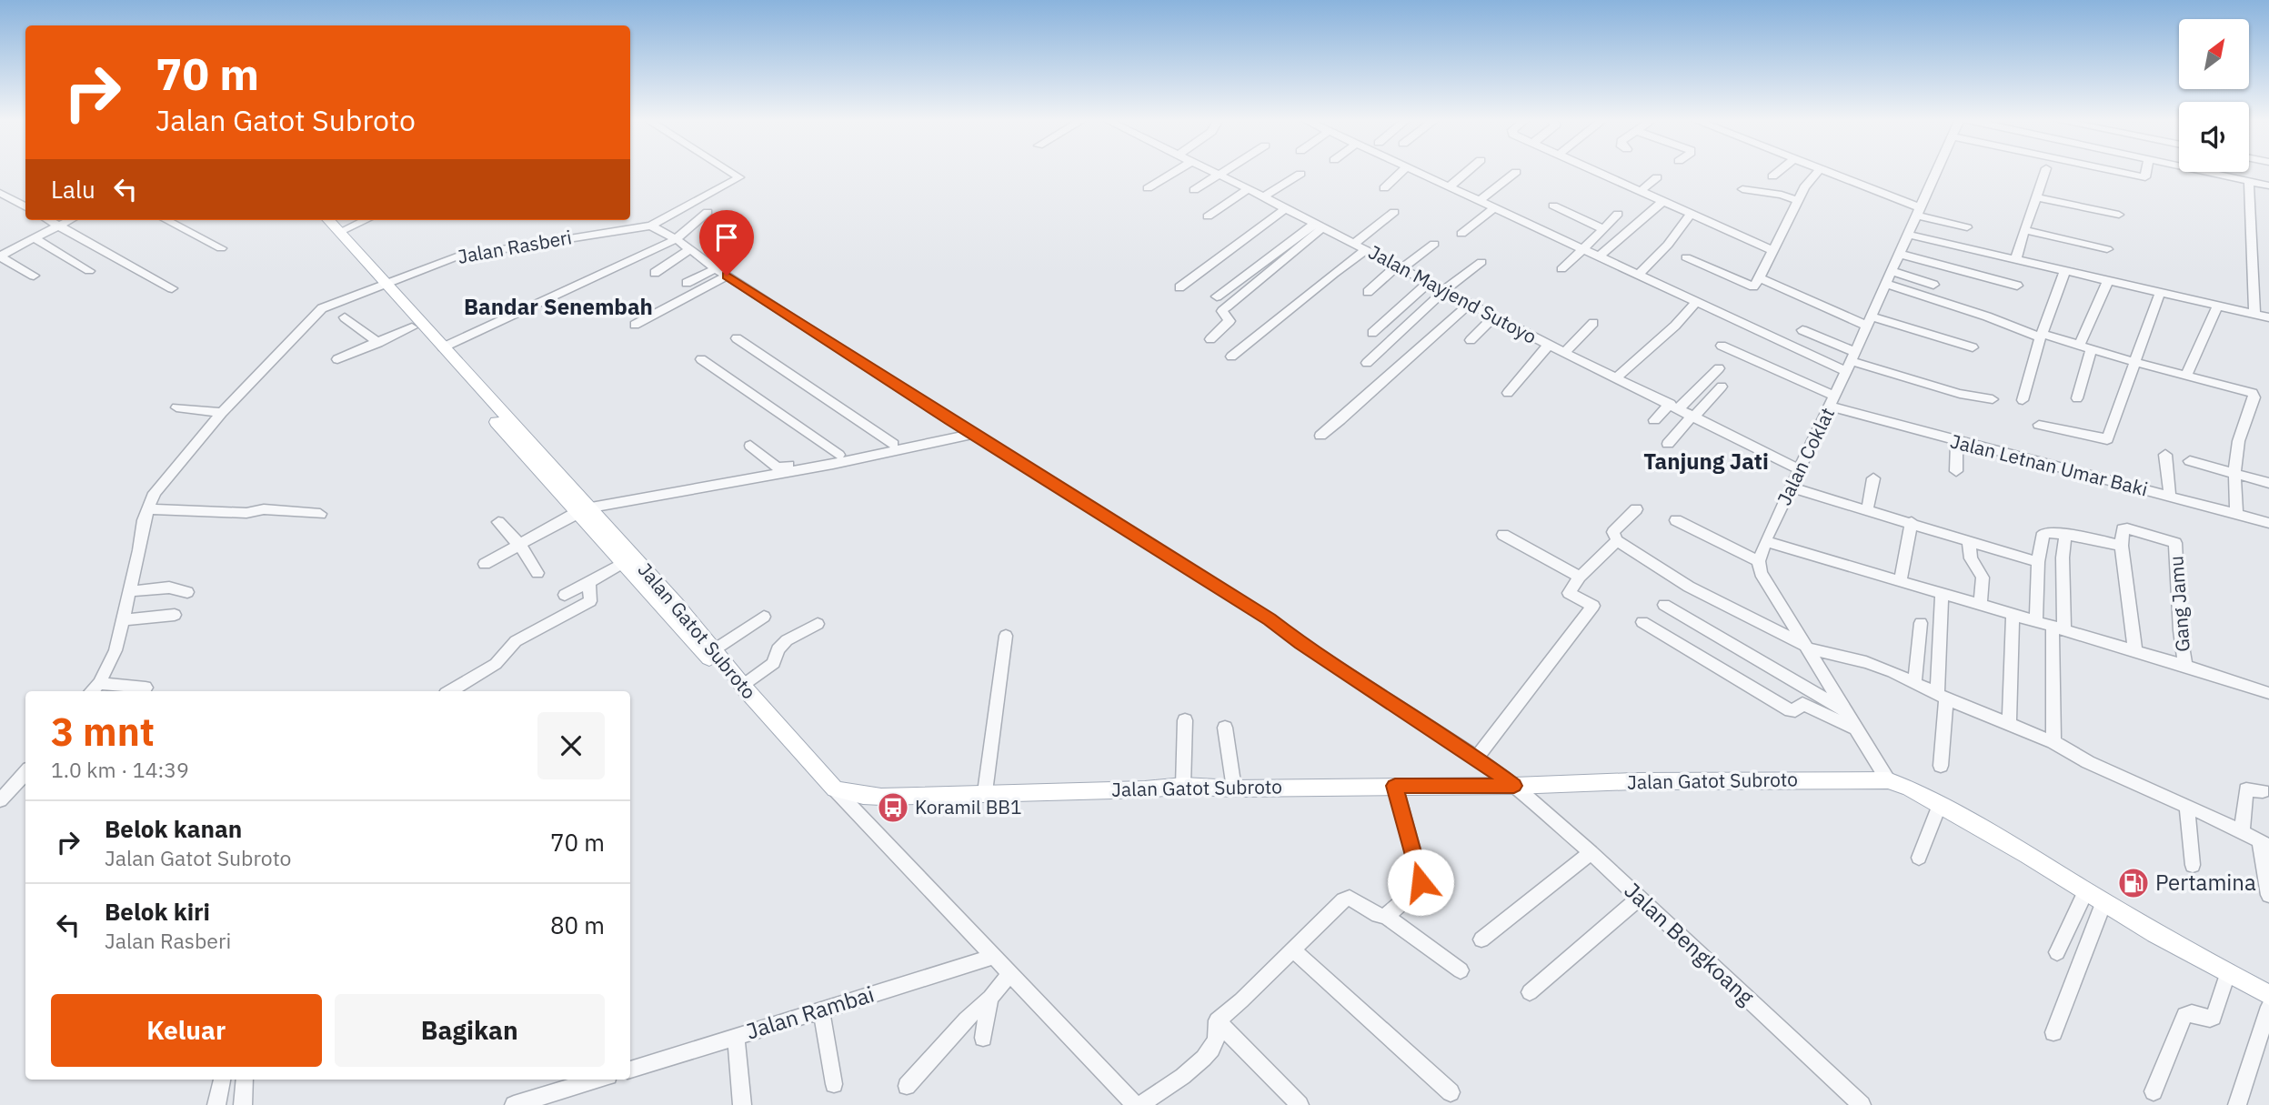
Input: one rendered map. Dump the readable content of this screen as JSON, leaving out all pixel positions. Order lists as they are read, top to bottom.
{
  "streets": {
    "main road": ["Jalan Gatot Subroto"],
    "street": [
      "Jalan Rasberi",
      "Jalan Mayjend Sutoyo",
      "Jalan Coklat",
      "Jalan Letnan Umar Baki",
      "Gang Jamu",
      "Jalan Bengkoang",
      "Jalan Rambai"
    ]
  },
  "crossings": [
    ["Jalan Rasberi", "Jalan Gatot Subroto"],
    ["Jalan Mayjend Sutoyo", "Jalan Coklat"],
    ["Jalan Coklat", "Jalan Letnan Umar Baki"],
    ["Jalan Gatot Subroto", "Jalan Bengkoang"]
  ],
  "districts": ["Bandar Senembah", "Tanjung Jati"],
  "places": {
    "bus stop": ["Koramil BB1"],
    "fuel station": ["Pertamina"]
  },
  "north": "top right",
  "page": {
    "turn": ["70 m", "Jalan Gatot Subroto"],
    "then": "Lalu",
    "heading": ["3 mnt", "1.0 km · 14:39"],
    "list": [
      {
        "name": "Belok kanan",
        "note": "Jalan Gatot Subroto",
        "value": "70 m"
      },
      {
        "name": "Belok kiri",
        "note": "Jalan Rasberi",
        "value": "80 m"
      }
    ],
    "buttons": ["Keluar", "Bagikan"]
  }
}
